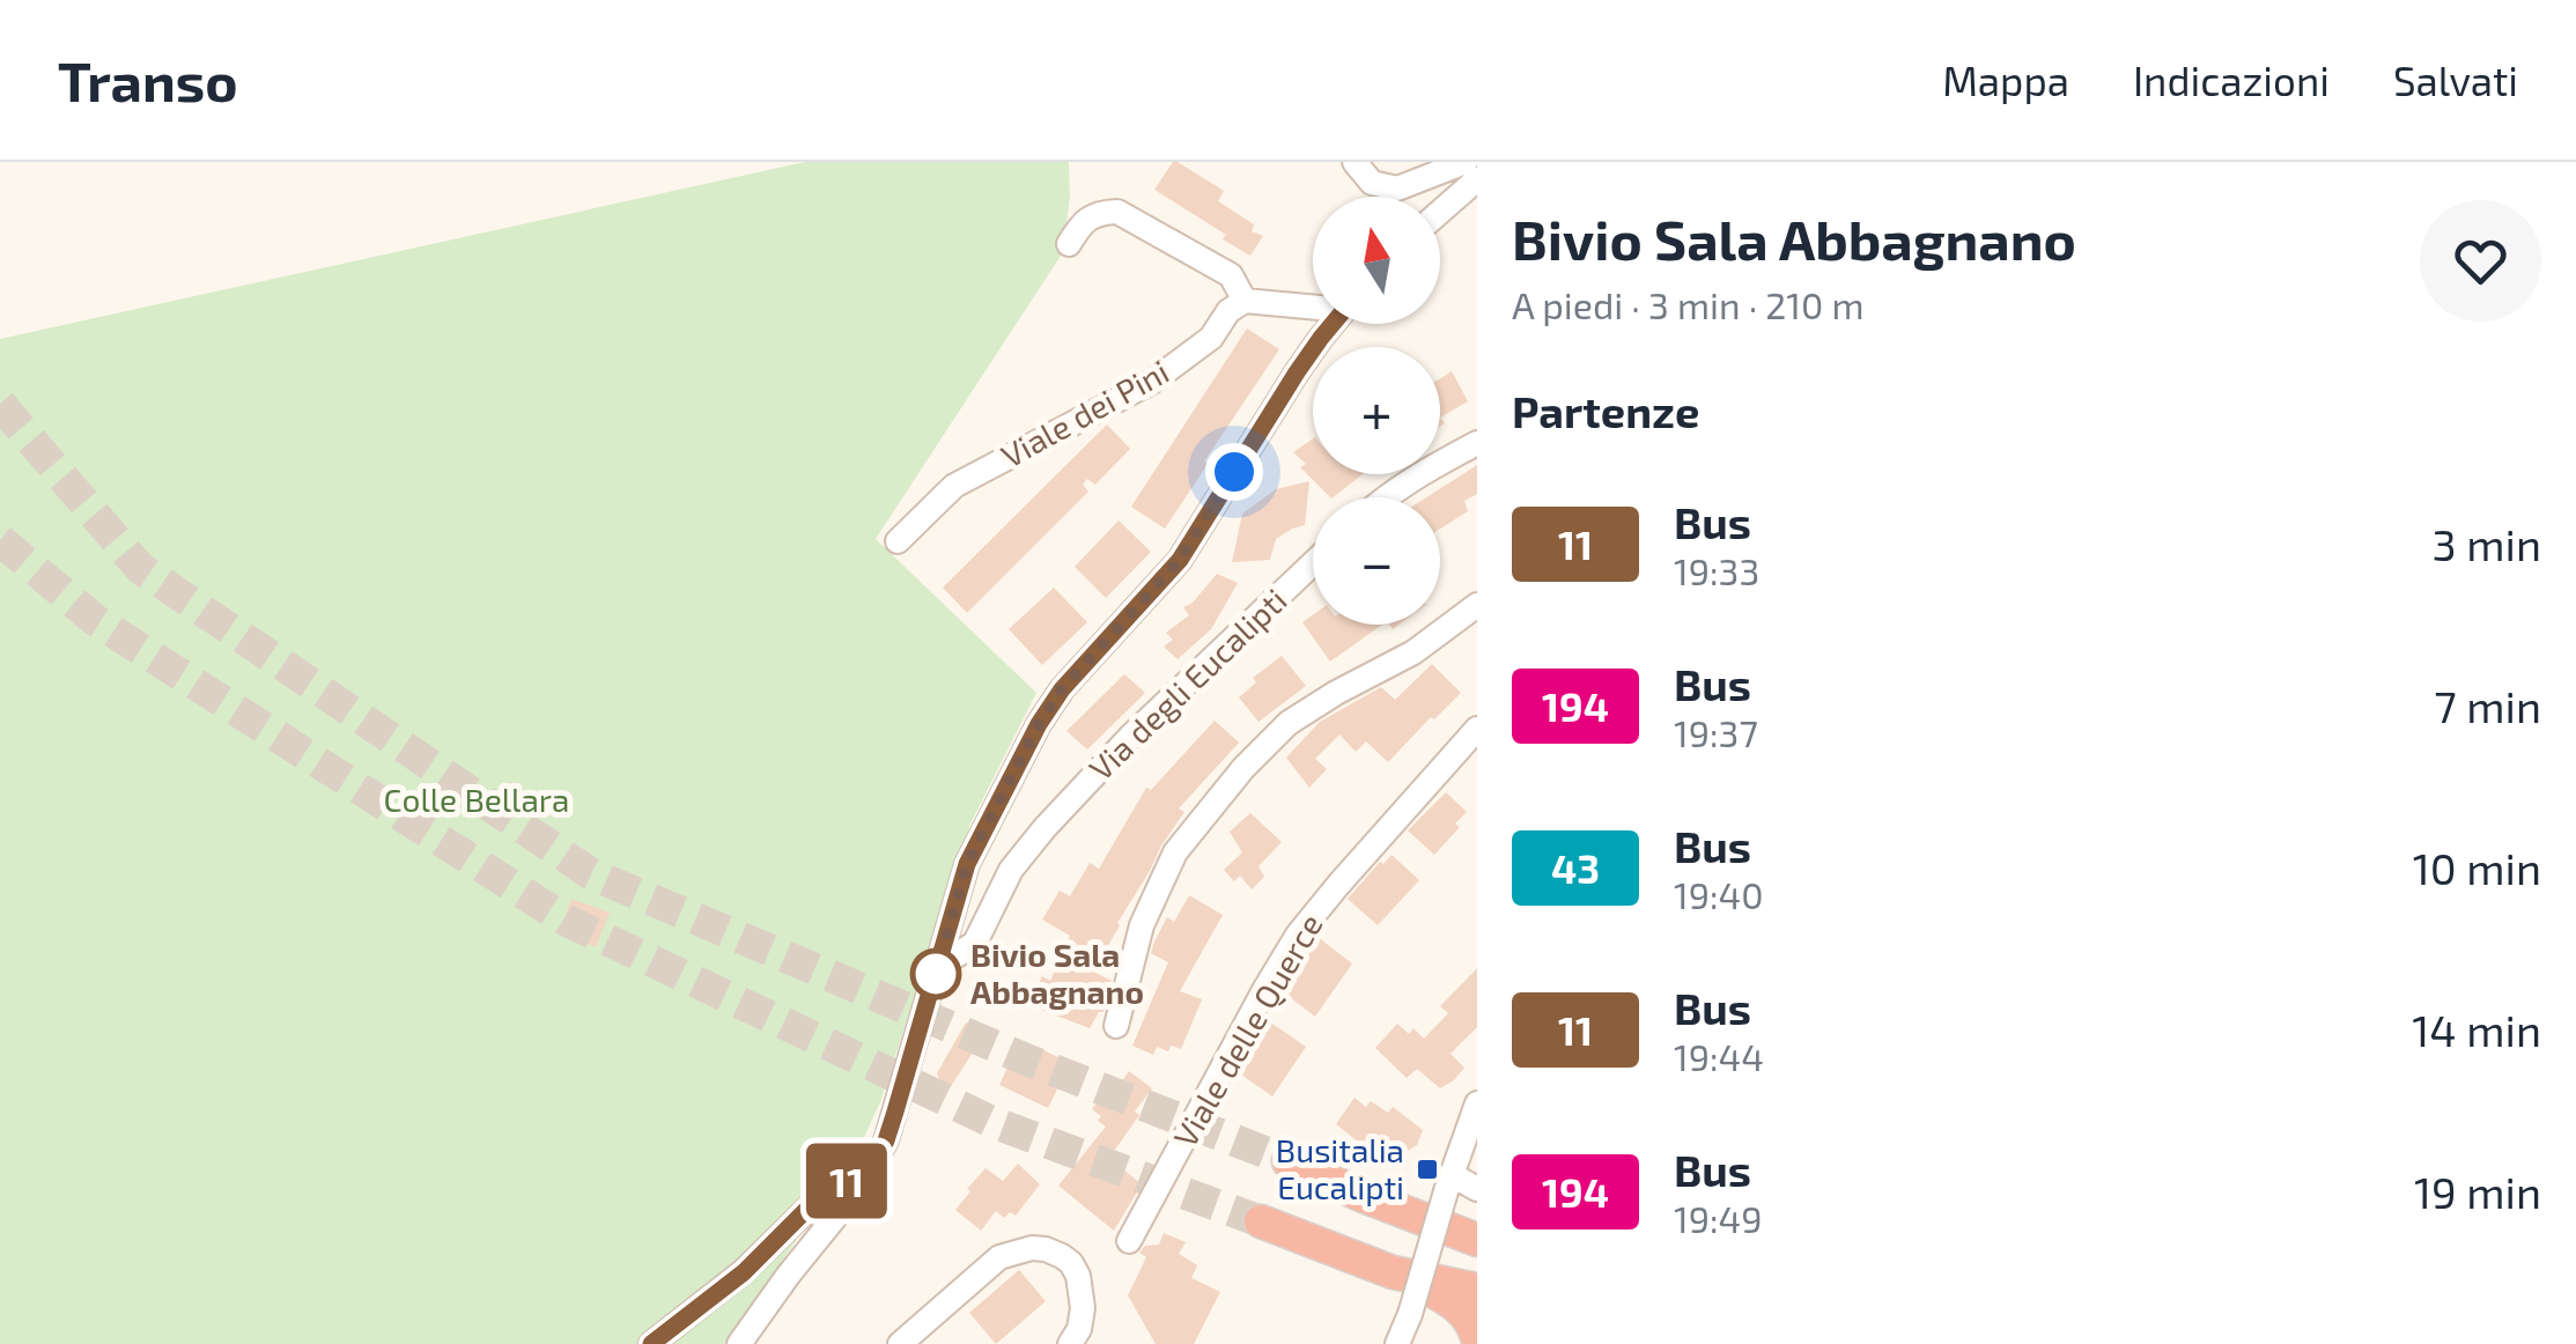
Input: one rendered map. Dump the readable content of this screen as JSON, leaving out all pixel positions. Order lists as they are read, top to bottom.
{
  "streets": {
    "street": ["Viale dei Pini", "Via degli Eucalipti", "Viale delle Querce"]
  },
  "parks": ["Colle Bellara"],
  "places": {
    "other": ["Bivio Sala Abbagnano"],
    "transit": ["Busitalia Eucalipti"]
  },
  "lines": ["bus line 11"],
  "north": "top",
  "page": {
    "header": "Transo",
    "nav": ["Mappa", "Indicazioni", "Salvati"],
    "on_map": "11",
    "heading": [
      ["Bivio Sala Abbagnano", "A piedi · 3 min · 210 m"],
      "Partenze"
    ],
    "map_buttons": ["+", "−"],
    "list": [
      {
        "mark": "11",
        "name": "Bus",
        "note": "19:33",
        "value": "3 min"
      },
      {
        "mark": "194",
        "name": "Bus",
        "note": "19:37",
        "value": "7 min"
      },
      {
        "mark": "43",
        "name": "Bus",
        "note": "19:40",
        "value": "10 min"
      },
      {
        "mark": "11",
        "name": "Bus",
        "note": "19:44",
        "value": "14 min"
      },
      {
        "mark": "194",
        "name": "Bus",
        "note": "19:49",
        "value": "19 min"
      }
    ]
  }
}
